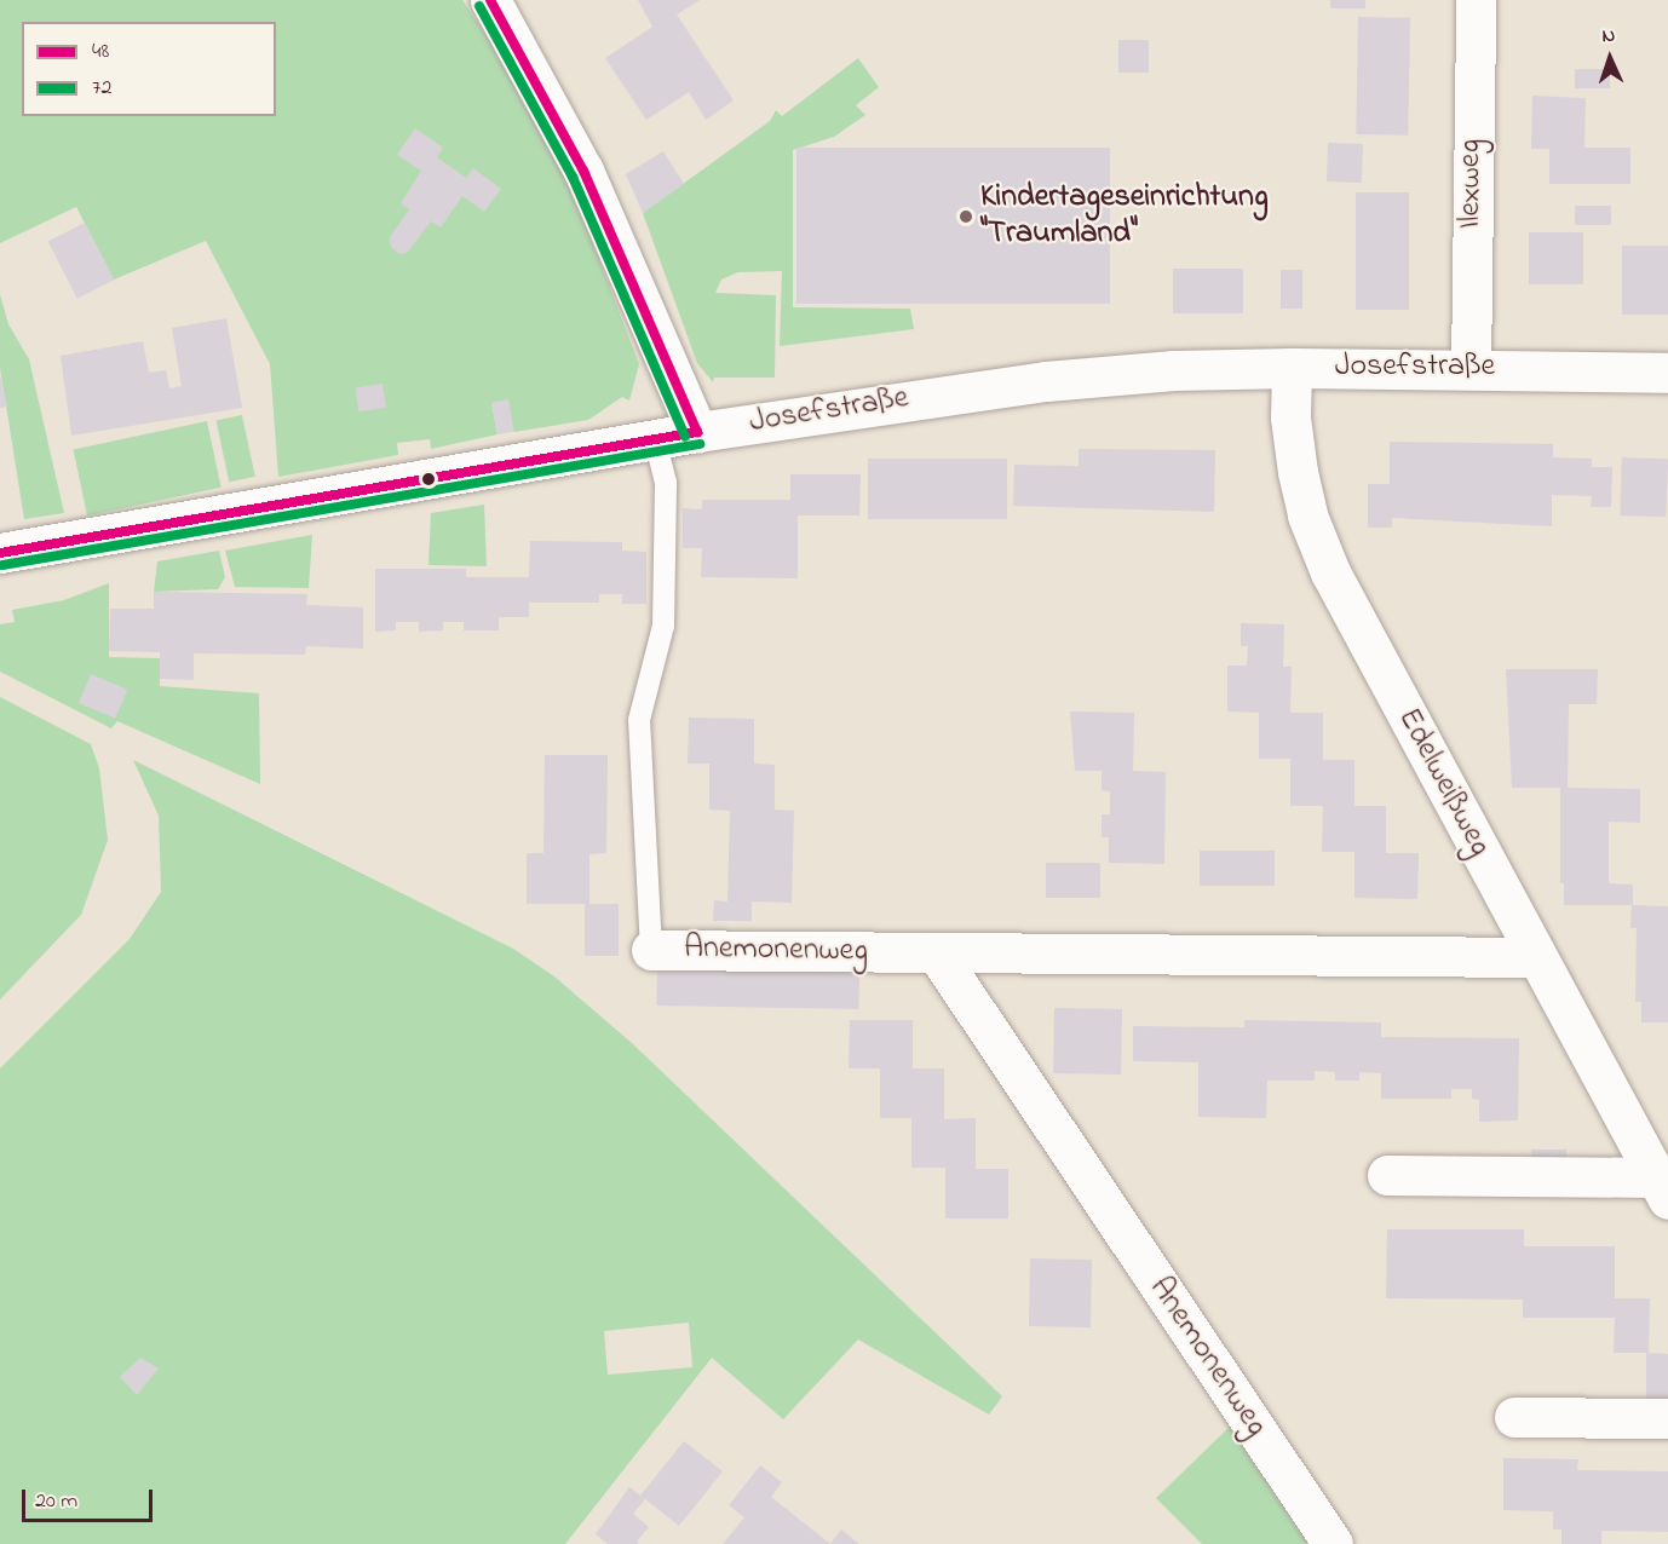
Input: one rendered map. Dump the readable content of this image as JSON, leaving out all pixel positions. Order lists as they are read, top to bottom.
{
  "streets": {
    "street": [
      "Ilexweg",
      "Josefstraße",
      "Edelweißweg",
      "Anemonenweg"
    ]
  },
  "crossings": [
    ["Ilexweg", "Josefstraße"],
    ["Josefstraße", "Edelweißweg"],
    ["Josefstraße", "Anemonenweg"],
    ["Edelweißweg", "Anemonenweg"]
  ],
  "places": ["Kindertageseinrichtung \"Traumland\""],
  "lines": ["transit line 48", "transit line 72"],
  "legend": ["48", "72"],
  "scale_bar": "20 m",
  "north": "top"
}
